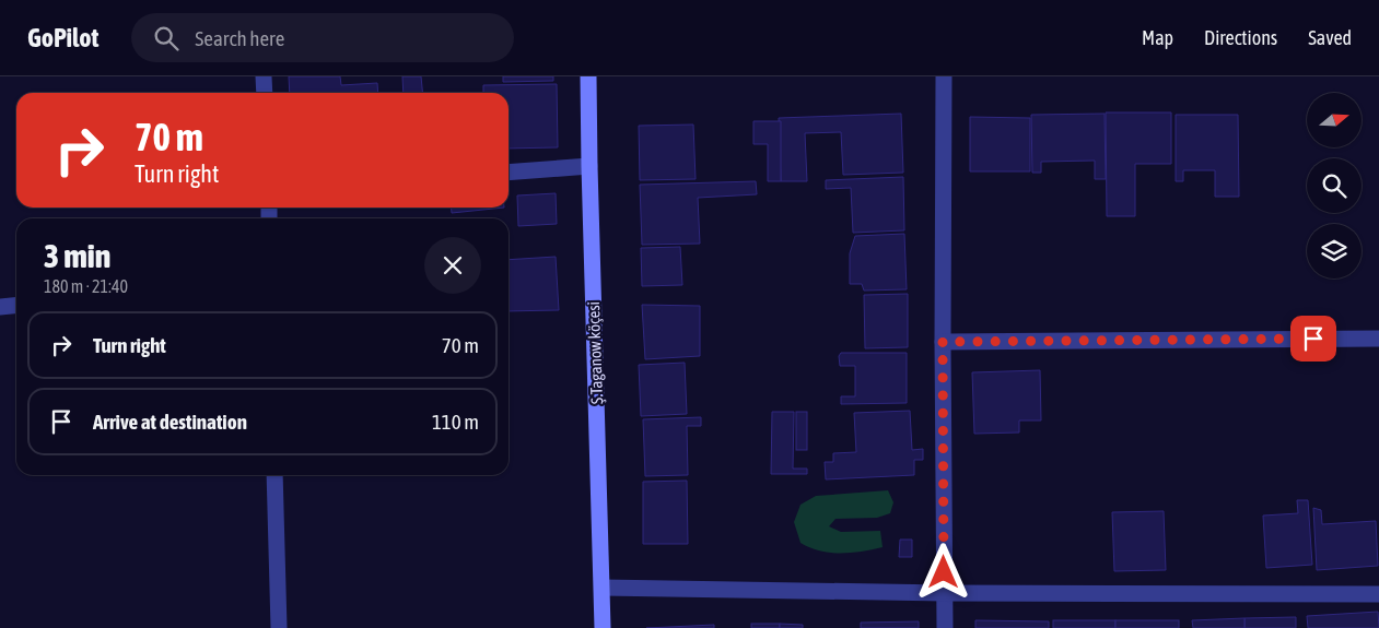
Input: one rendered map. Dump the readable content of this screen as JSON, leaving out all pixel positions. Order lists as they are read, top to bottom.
{
  "streets": {
    "street": ["Ş.Taganow köçesi"]
  },
  "north": "right",
  "page": {
    "header": "GoPilot",
    "search": "Search here",
    "nav": ["Map", "Directions", "Saved"],
    "turn": ["70 m", "Turn right"],
    "heading": ["3 min", "180 m · 21:40"],
    "list": [
      {
        "name": "Turn right",
        "value": "70 m"
      },
      {
        "name": "Arrive at destination",
        "value": "110 m"
      }
    ]
  }
}
